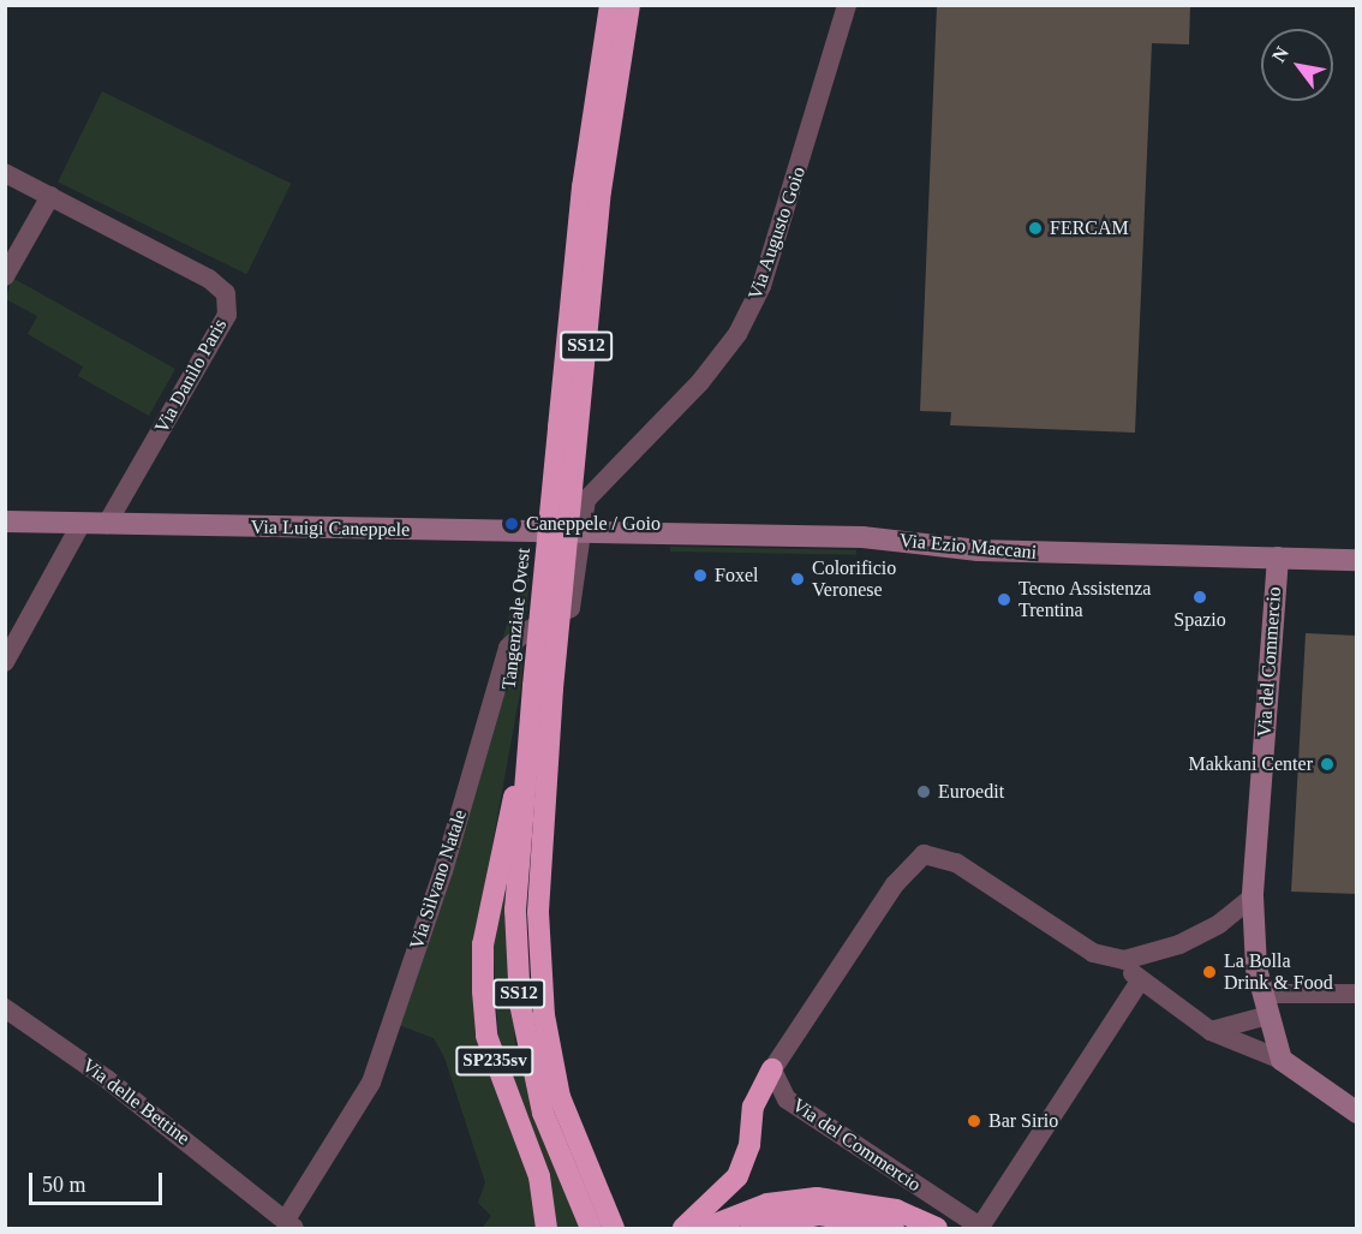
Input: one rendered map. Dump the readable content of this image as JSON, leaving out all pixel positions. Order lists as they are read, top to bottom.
{
  "streets": {
    "highway": ["SS12", "Tangenziale Ovest", "SP235sv"],
    "street": [
      "Via Augusto Goio",
      "Via Danilo Paris",
      "Via Luigi Caneppele",
      "Via Ezio Maccani",
      "Via del Commercio",
      "Via Silvano Natale",
      "Via delle Bettine"
    ]
  },
  "crossings": [
    ["Via Augusto Goio", "Via Luigi Caneppele"],
    ["Via Augusto Goio", "Via Ezio Maccani"],
    ["Via Augusto Goio", "Via Silvano Natale"],
    ["Via Danilo Paris", "Via Luigi Caneppele"],
    ["Via Luigi Caneppele", "Via Ezio Maccani"],
    ["Via Luigi Caneppele", "Via Silvano Natale"],
    ["Via Ezio Maccani", "Via del Commercio"],
    ["Via Ezio Maccani", "Via Silvano Natale"],
    ["Tangenziale Ovest", "SP235sv"],
    ["Via Silvano Natale", "Via delle Bettine"]
  ],
  "places": [
    "FERCAM",
    "Caneppele / Goio",
    "Foxel",
    "Colorificio Veronese",
    "Spazio",
    "Tecno Assistenza Trentina",
    "Makkani Center",
    "Euroedit",
    "La Bolla Drink & Food",
    "Bar Sirio"
  ],
  "scale_bar": "50 m",
  "north": "top left"
}
